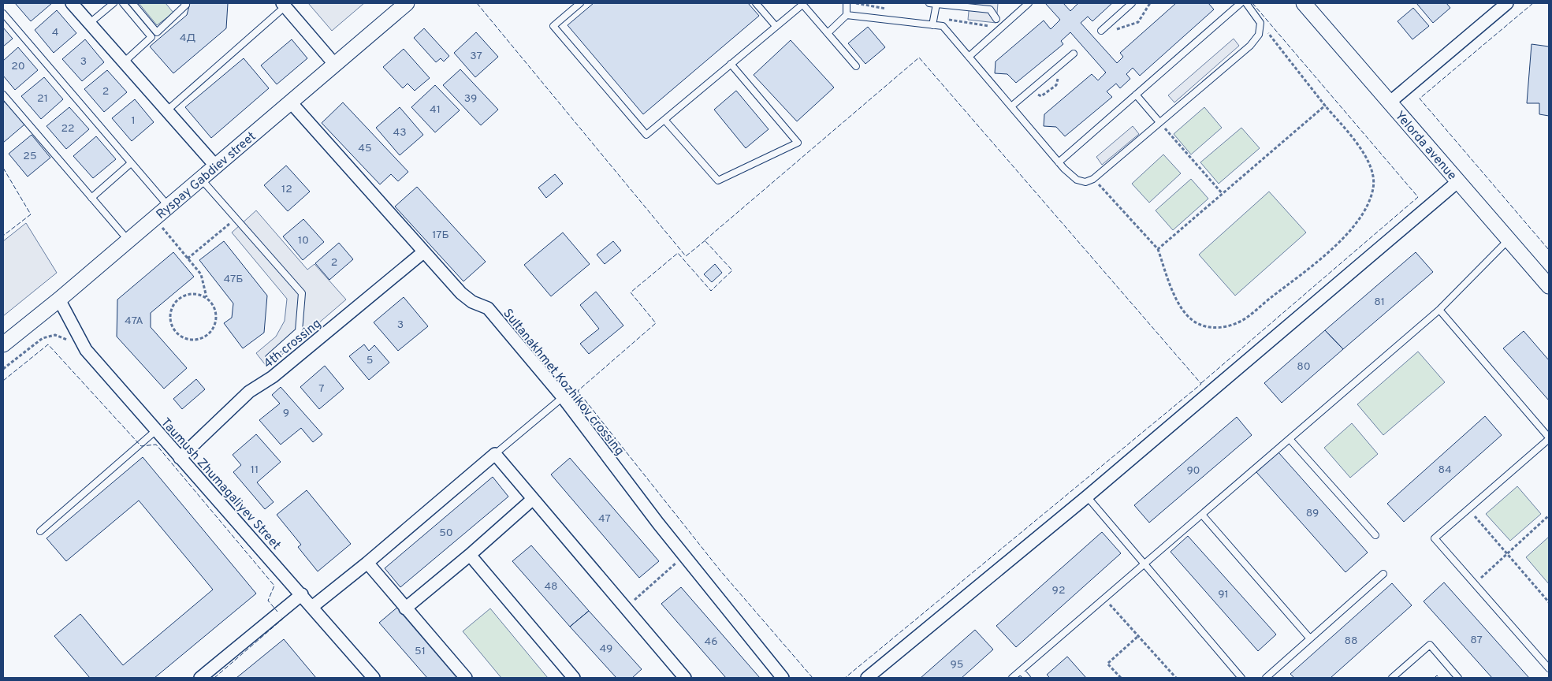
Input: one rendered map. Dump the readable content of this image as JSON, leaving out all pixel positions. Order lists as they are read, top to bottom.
{
  "streets": {
    "street": [
      "Yelorda avenue",
      "Ryspay Gabdiev street",
      "4th crossing",
      "Sultanakhmet Kozhikov crossing",
      "Taumush Zhumagaliyev Street"
    ]
  },
  "crossings": [
    ["Ryspay Gabdiev street", "Sultanakhmet Kozhikov crossing"],
    ["Ryspay Gabdiev street", "Taumush Zhumagaliyev Street"],
    ["4th crossing", "Sultanakhmet Kozhikov crossing"],
    ["4th crossing", "Taumush Zhumagaliyev Street"]
  ],
  "house_numbers": [
    "4",
    "4Д",
    "37",
    "3",
    "20",
    "2",
    "21",
    "39",
    "41",
    "1",
    "22",
    "43",
    "45",
    "25",
    "12",
    "17Б",
    "10",
    "2",
    "47Б",
    "81",
    "47А",
    "3",
    "5",
    "80",
    "7",
    "9",
    "11",
    "84",
    "90",
    "89",
    "47",
    "50",
    "48",
    "92",
    "91",
    "87",
    "88",
    "46",
    "49",
    "51",
    "95"
  ]
}
